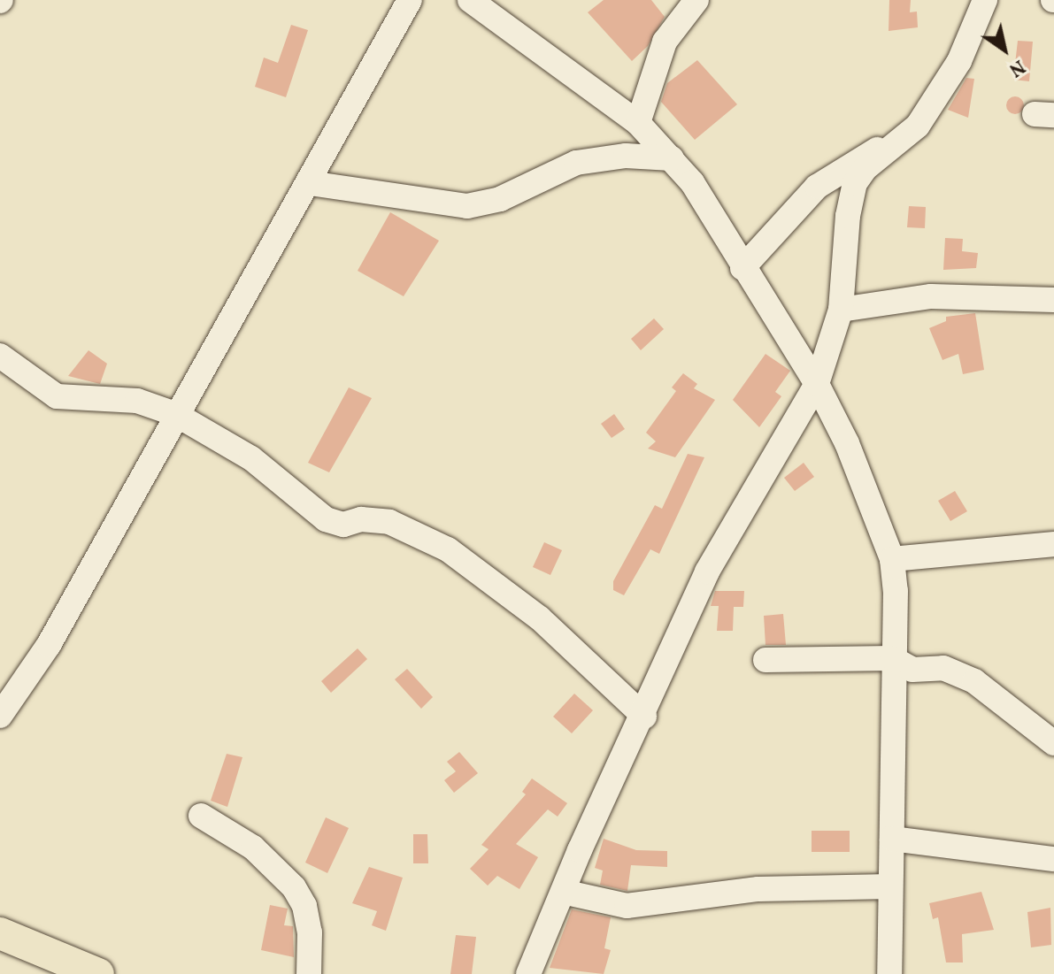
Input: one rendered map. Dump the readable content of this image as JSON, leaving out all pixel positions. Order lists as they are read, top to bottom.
{
  "north": "bottom right"
}
